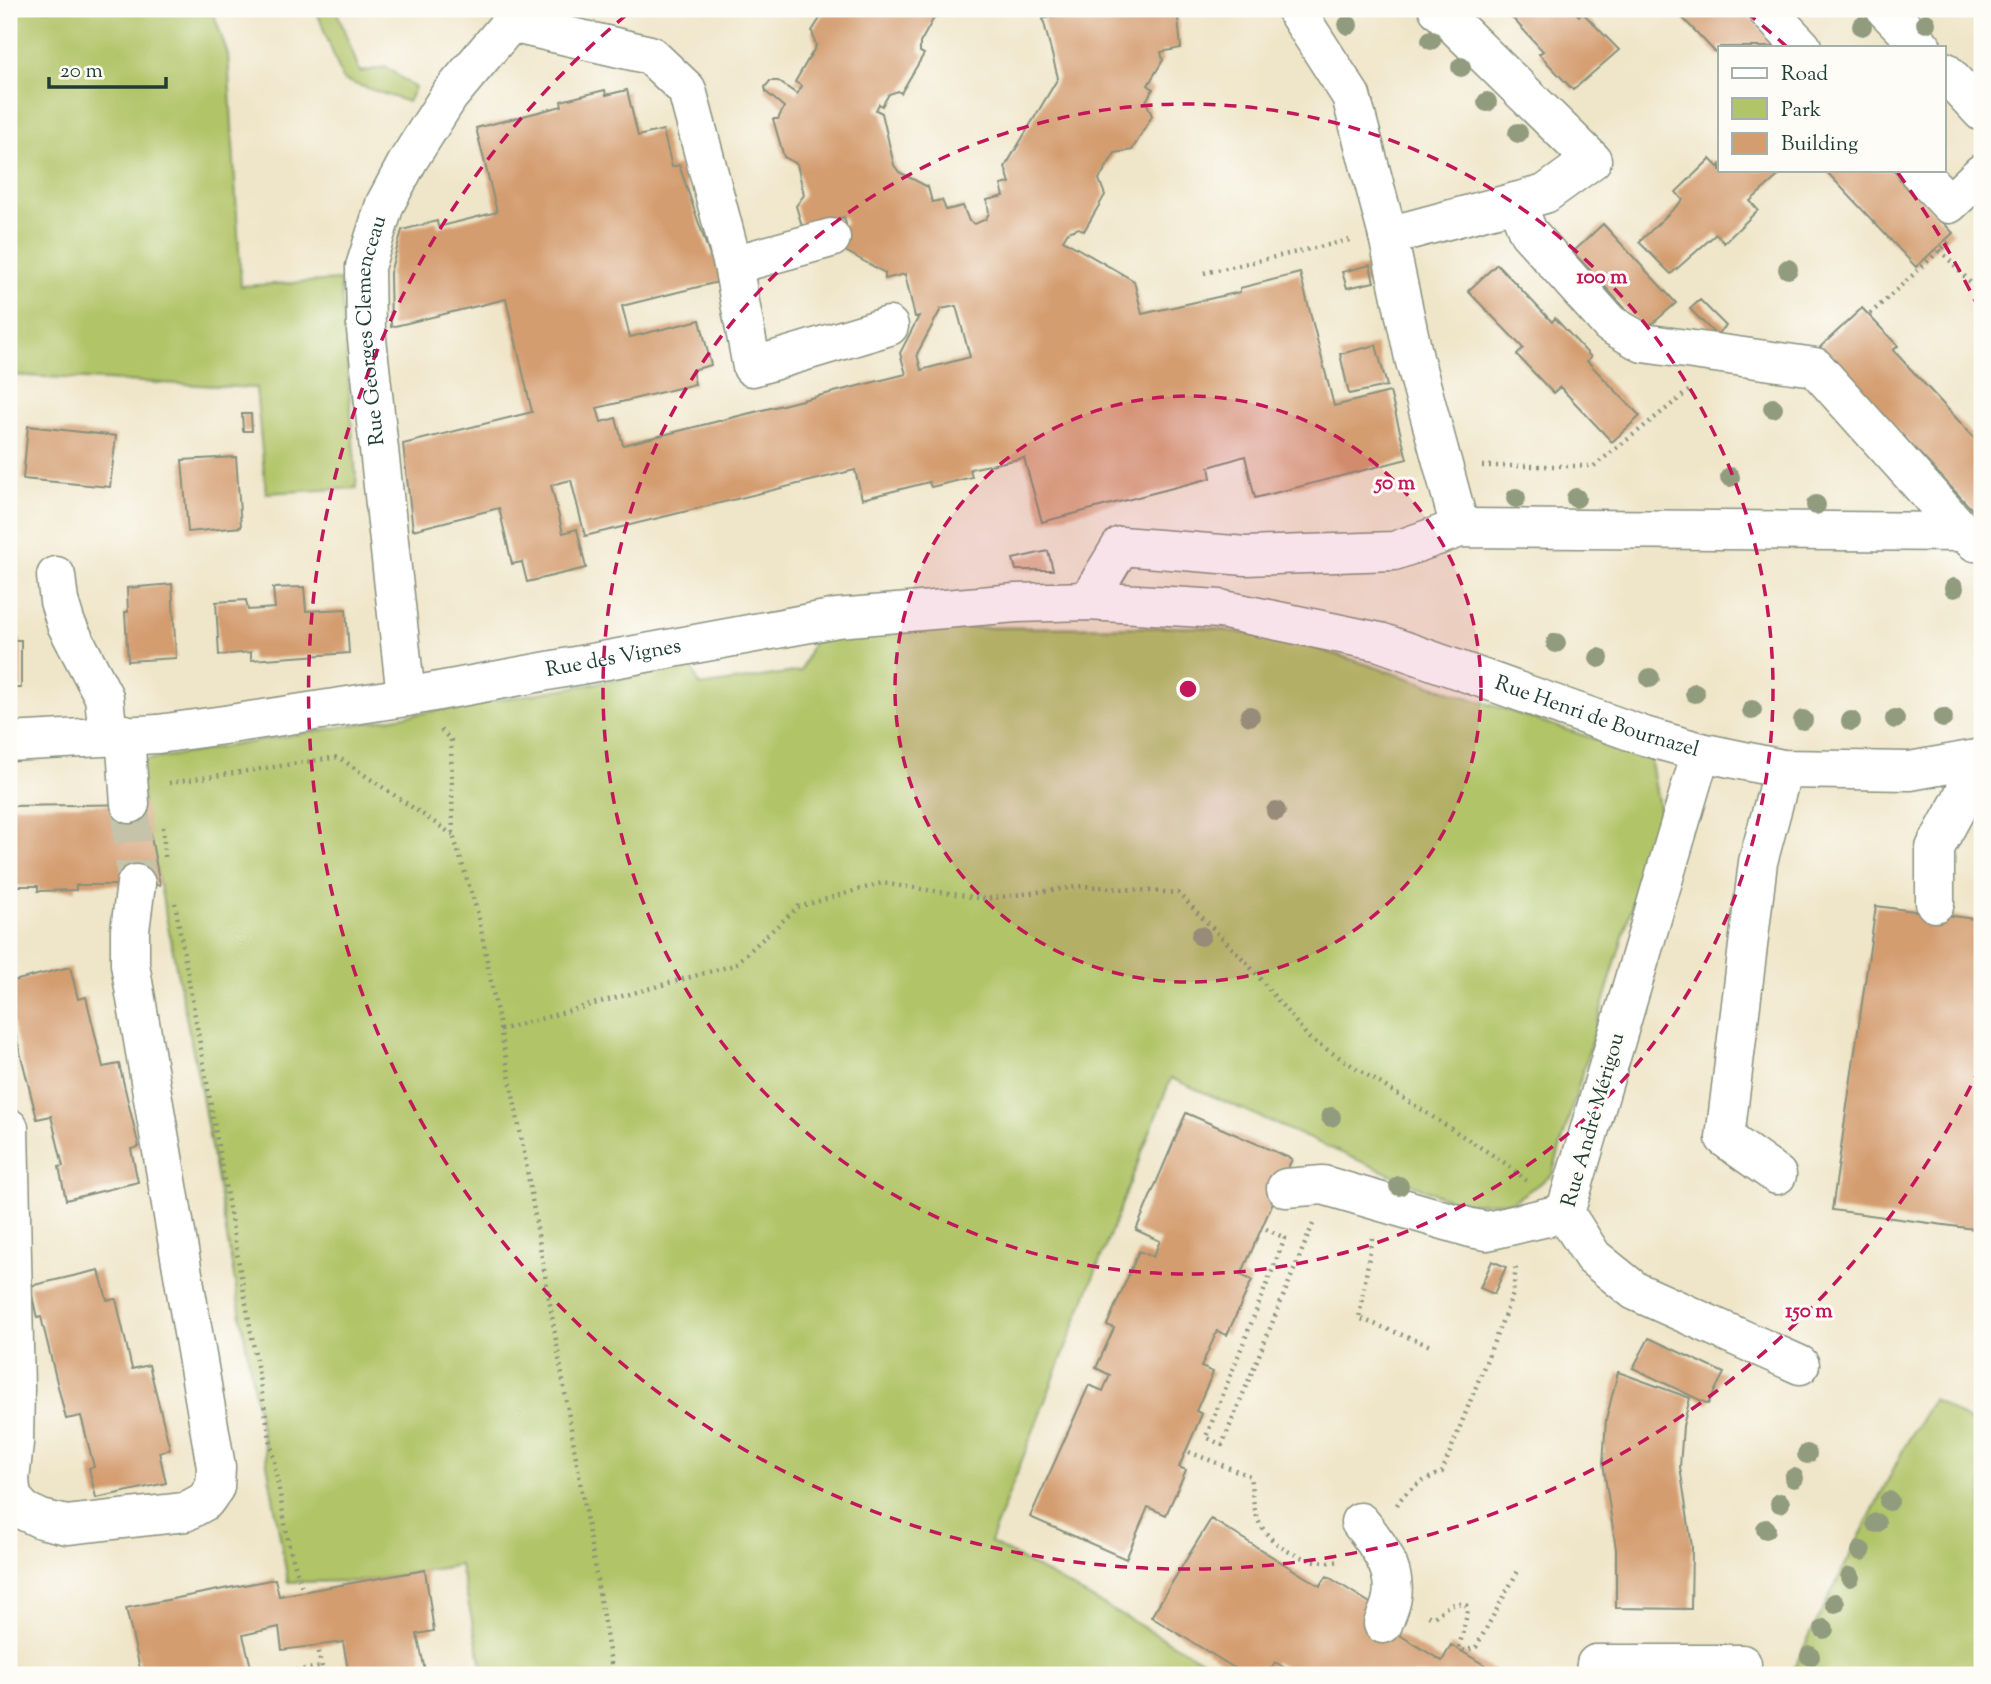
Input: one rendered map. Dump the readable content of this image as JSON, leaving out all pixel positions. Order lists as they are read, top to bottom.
{
  "streets": {
    "street": [
      "Rue Georges Clemenceau",
      "Rue des Vignes",
      "Rue Henri de Bournazel",
      "Rue André Mérigou"
    ]
  },
  "crossings": [
    ["Rue Georges Clemenceau", "Rue des Vignes"],
    ["Rue des Vignes", "Rue Henri de Bournazel"],
    ["Rue Henri de Bournazel", "Rue André Mérigou"]
  ],
  "legend": ["Road", "Park", "Building"],
  "scale_bar": "20 m",
  "rings": ["100 m", "50 m", "150 m"]
}
